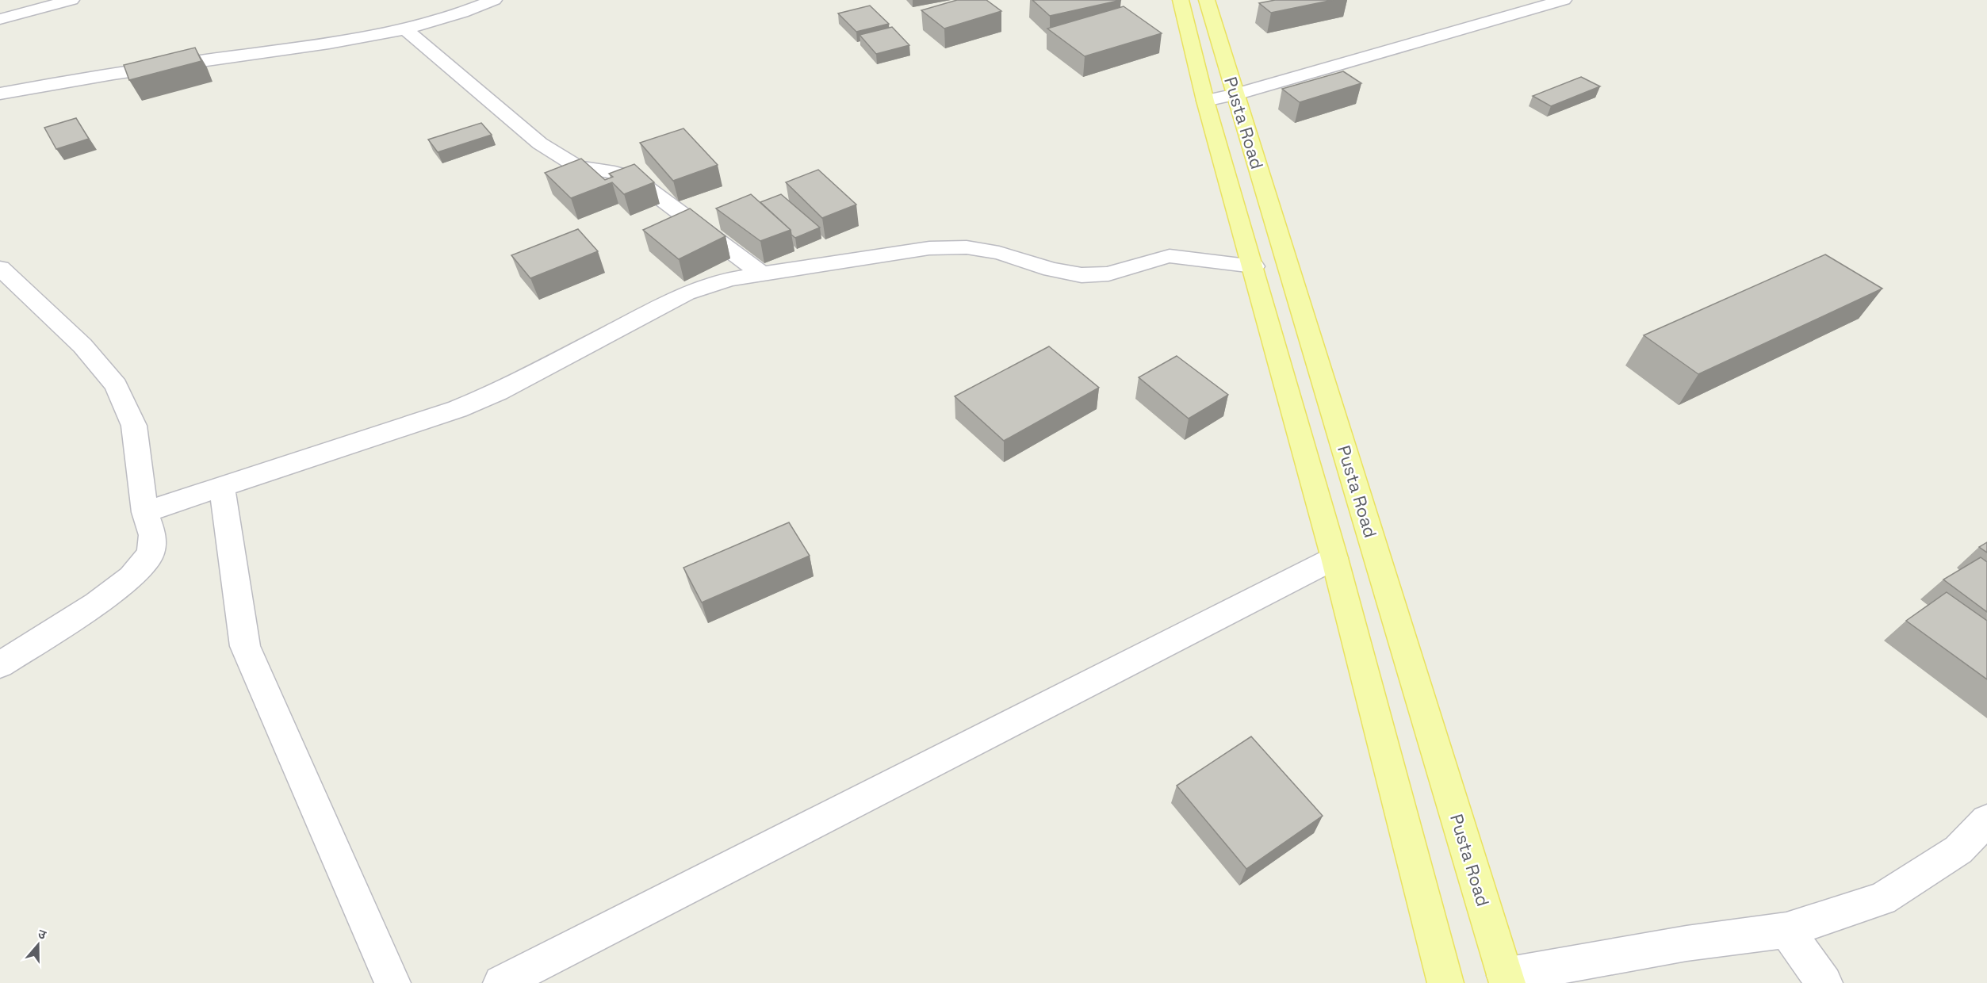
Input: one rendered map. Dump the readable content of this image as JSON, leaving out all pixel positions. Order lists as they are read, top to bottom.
{
  "streets": {
    "main road": ["Pusta Road"]
  },
  "north": "top"
}
